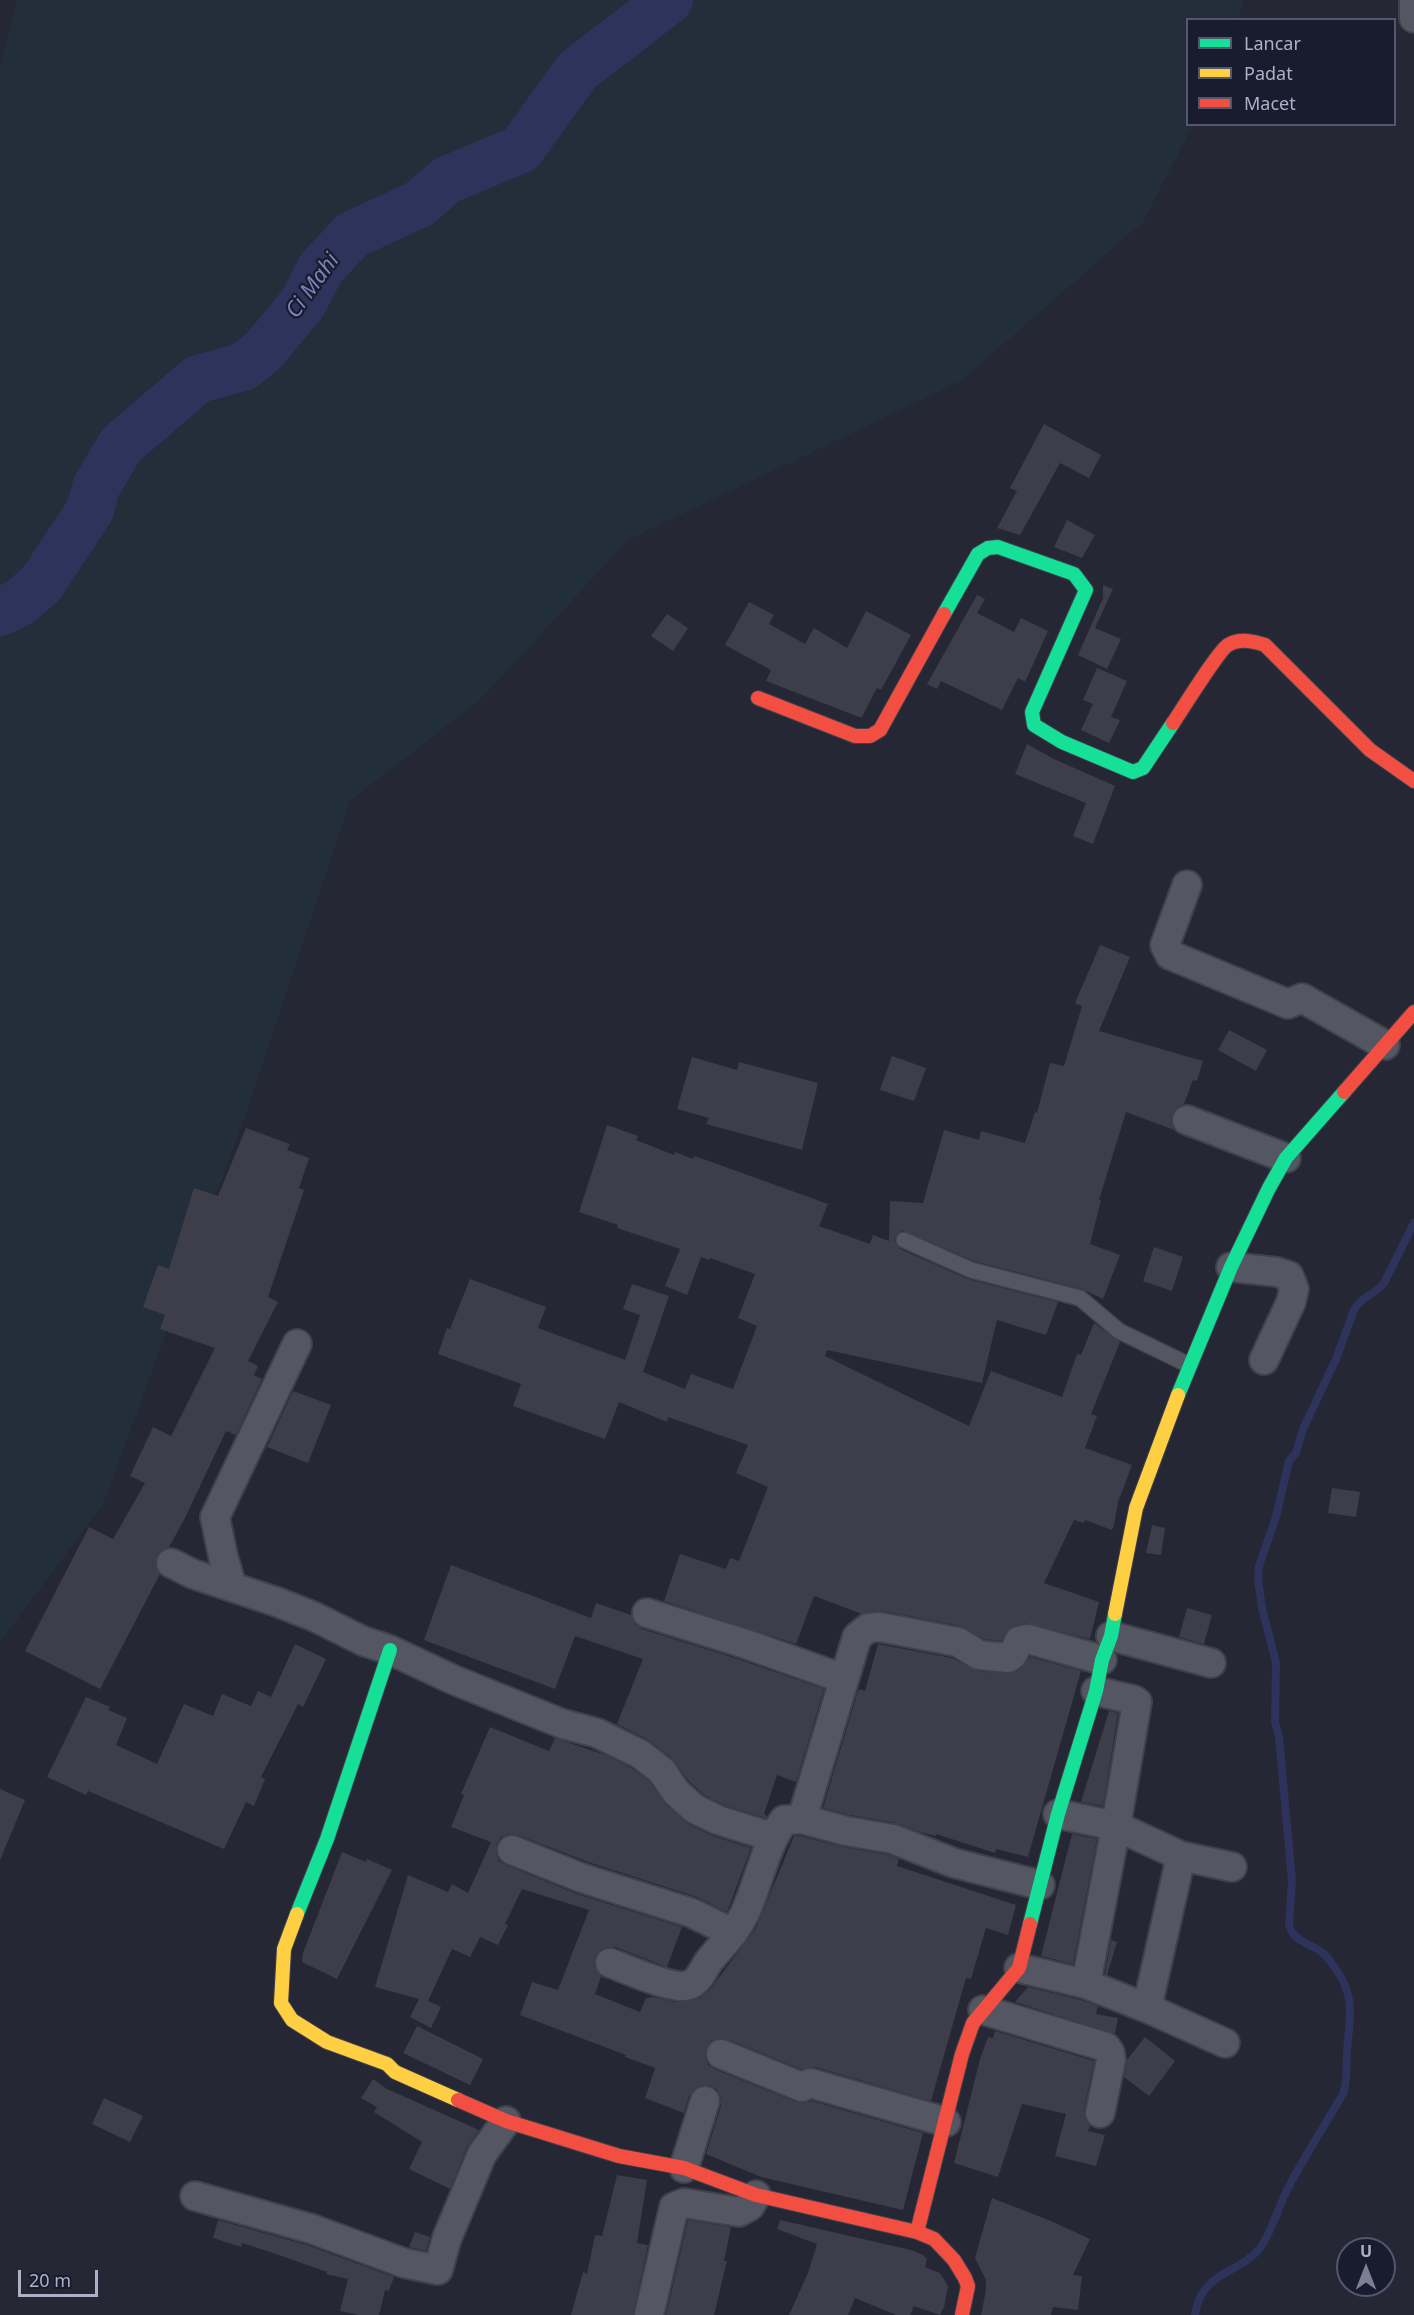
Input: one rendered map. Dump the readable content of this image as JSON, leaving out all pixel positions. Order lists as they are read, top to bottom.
{
  "water": ["Ci Mahi"],
  "legend": ["Lancar", "Padat", "Macet"],
  "scale_bar": "20 m",
  "north": "top"
}
